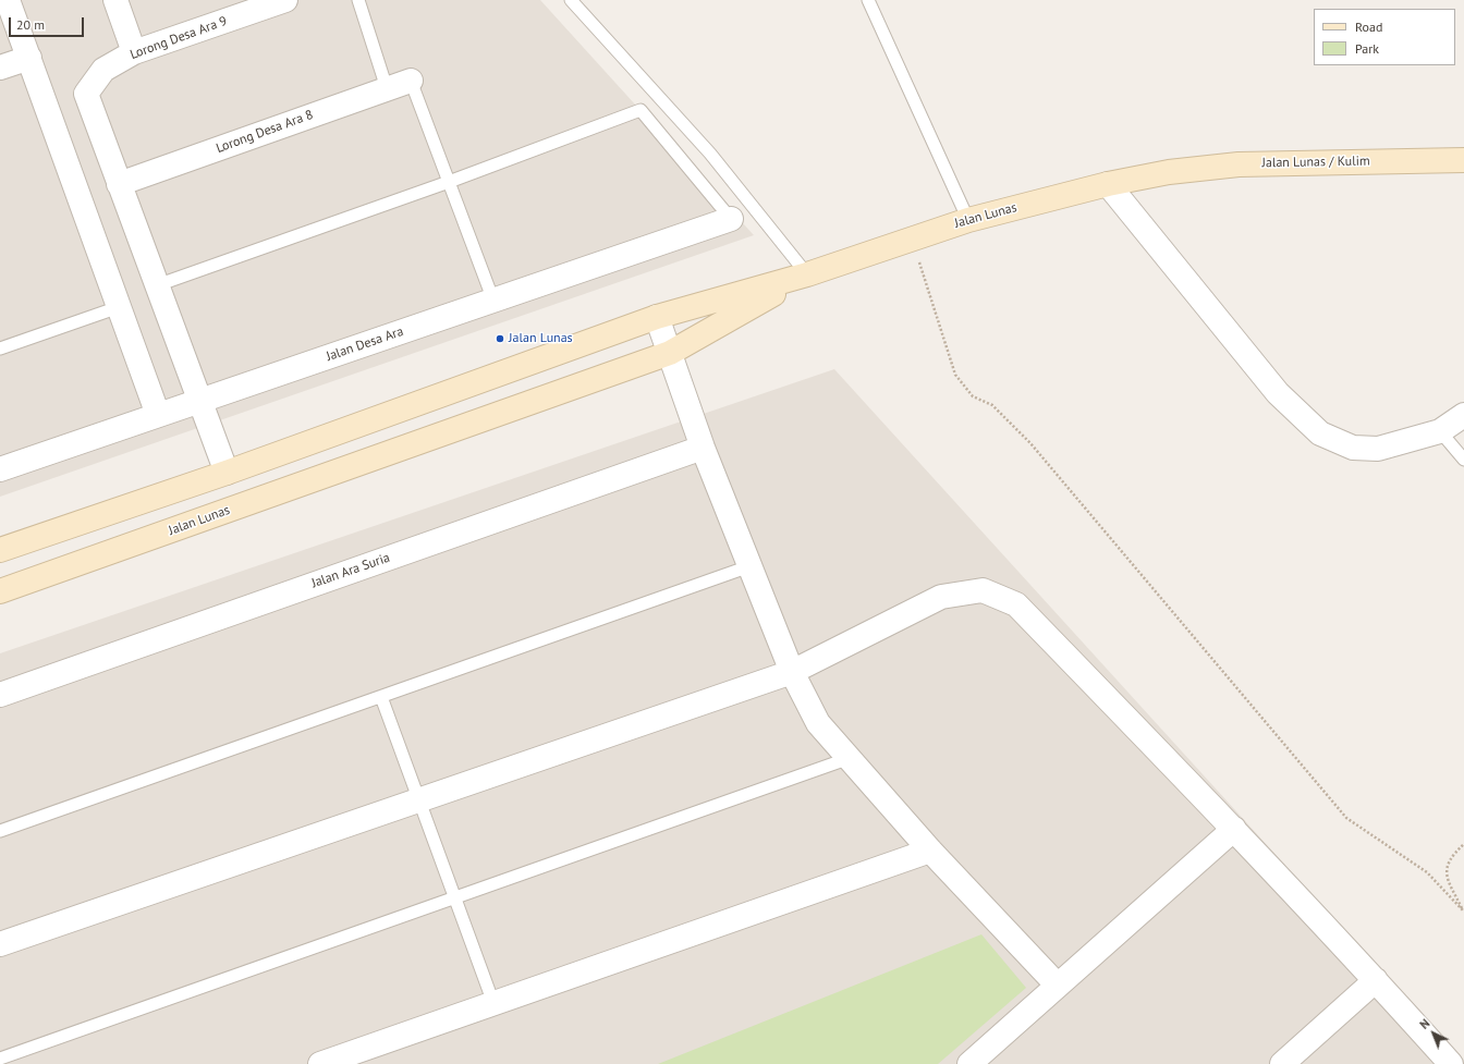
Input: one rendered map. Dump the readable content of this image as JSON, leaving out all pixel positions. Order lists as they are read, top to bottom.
{
  "streets": {
    "main road": ["Jalan Lunas / Kulim", "Jalan Lunas"],
    "street": [
      "Lorong Desa Ara 9",
      "Lorong Desa Ara 8",
      "Jalan Desa Ara",
      "Jalan Ara Suria"
    ]
  },
  "crossings": [
    ["Lorong Desa Ara 9", "Lorong Desa Ara 8"],
    ["Jalan Lunas / Kulim", "Jalan Lunas"]
  ],
  "places": ["Jalan Lunas"],
  "legend": ["Road", "Park"],
  "scale_bar": "20 m",
  "north": "top left"
}
